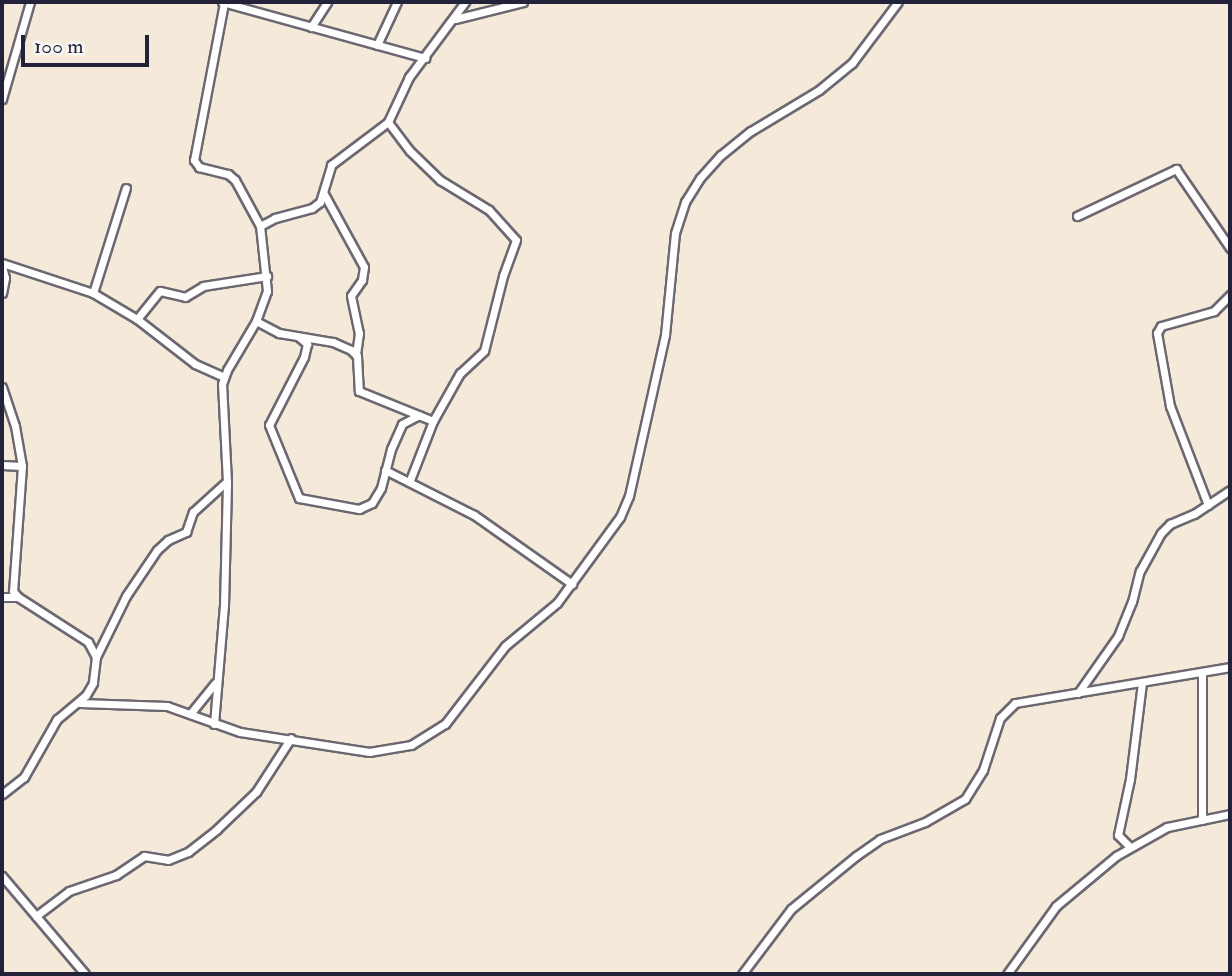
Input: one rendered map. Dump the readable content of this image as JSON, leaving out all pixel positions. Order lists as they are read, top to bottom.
{
  "scale_bar": "100 m"
}
